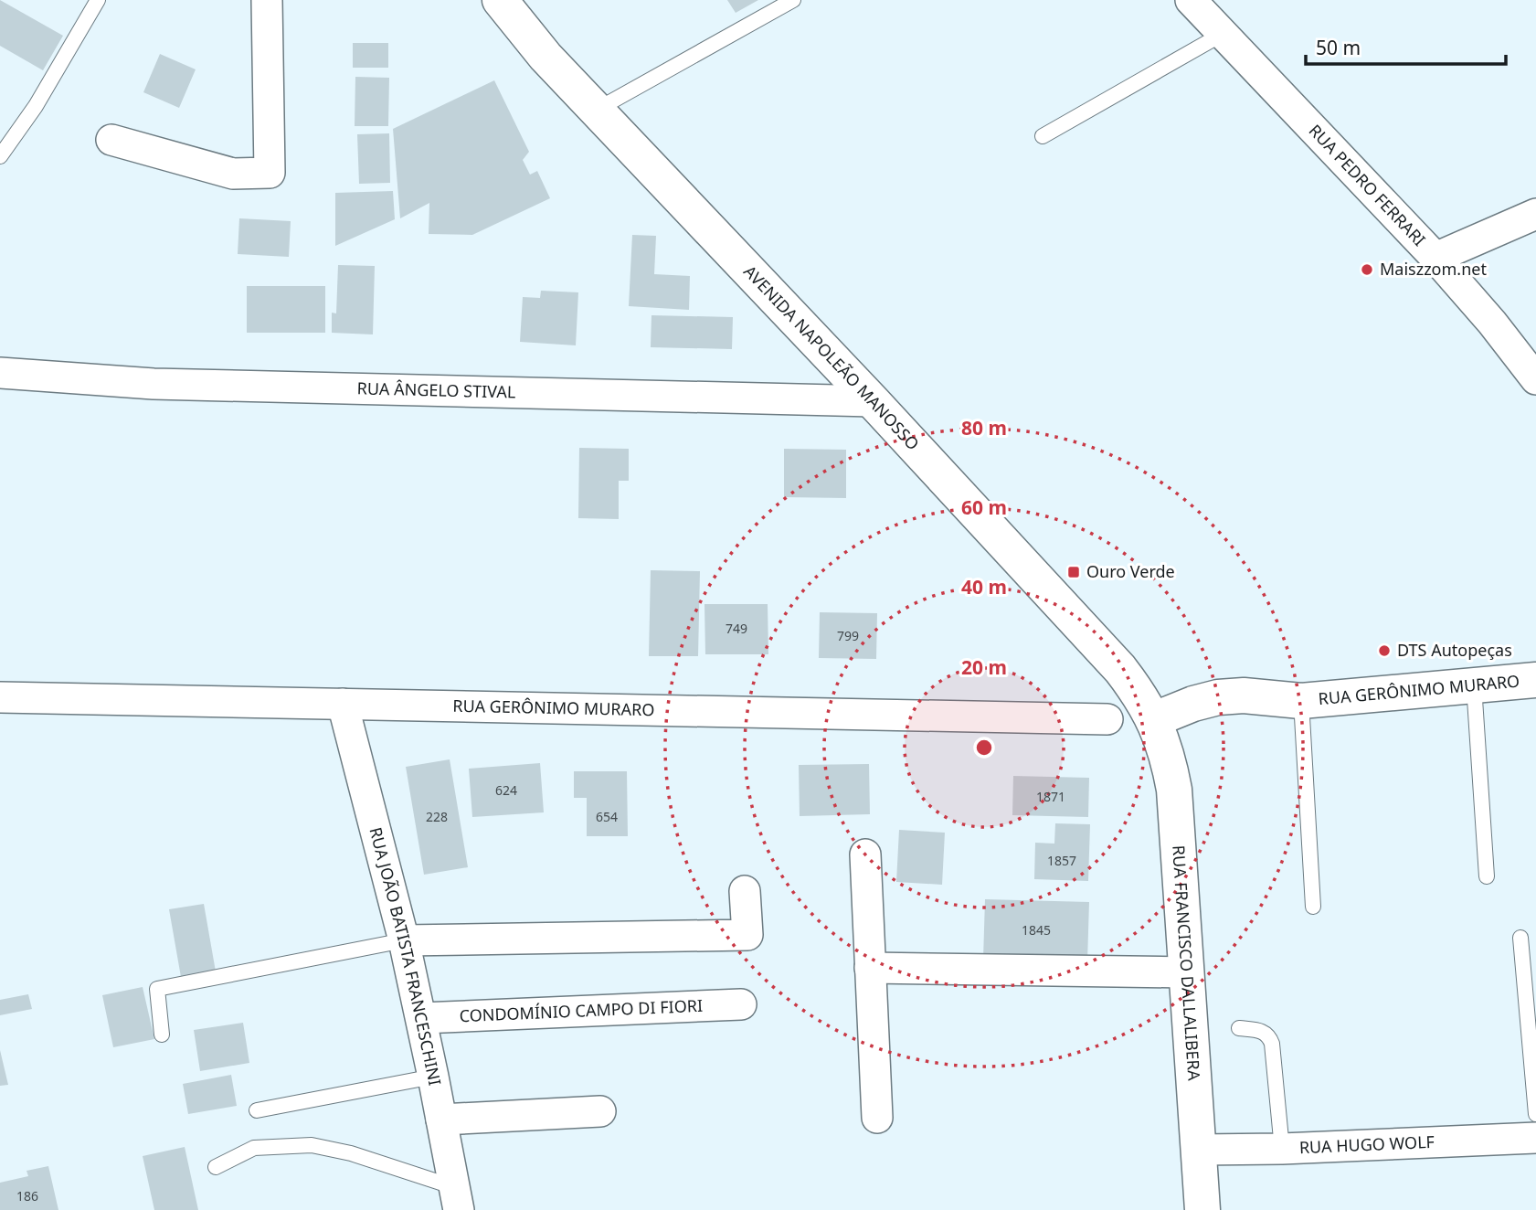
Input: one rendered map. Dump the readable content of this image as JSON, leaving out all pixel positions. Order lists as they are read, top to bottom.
{
  "streets": {
    "street": [
      "RUA PEDRO FERRARI",
      "AVENIDA NAPOLEÃO MANOSSO",
      "RUA ÂNGELO STIVAL",
      "RUA GERÔNIMO MURARO",
      "RUA JOÃO BATISTA FRANCESCHINI",
      "RUA FRANCISCO DALLALIBERA",
      "CONDOMÍNIO CAMPO DI FIORI",
      "RUA HUGO WOLF"
    ]
  },
  "crossings": [
    ["AVENIDA NAPOLEÃO MANOSSO", "RUA ÂNGELO STIVAL"],
    ["AVENIDA NAPOLEÃO MANOSSO", "RUA GERÔNIMO MURARO"],
    ["AVENIDA NAPOLEÃO MANOSSO", "RUA FRANCISCO DALLALIBERA"],
    ["RUA GERÔNIMO MURARO", "RUA JOÃO BATISTA FRANCESCHINI"],
    ["RUA GERÔNIMO MURARO", "RUA FRANCISCO DALLALIBERA"],
    ["RUA JOÃO BATISTA FRANCESCHINI", "CONDOMÍNIO CAMPO DI FIORI"],
    ["RUA FRANCISCO DALLALIBERA", "RUA HUGO WOLF"]
  ],
  "places": {
    "other": ["Maiszzom.net", "DTS Autopeças"],
    "transit": ["Ouro Verde"]
  },
  "house_numbers": [
    "749",
    "799",
    "624",
    "1871",
    "228",
    "654",
    "1857",
    "1845",
    "186"
  ],
  "scale_bar": "50 m",
  "rings": [
    "80 m",
    "60 m",
    "40 m",
    "20 m"
  ]
}
